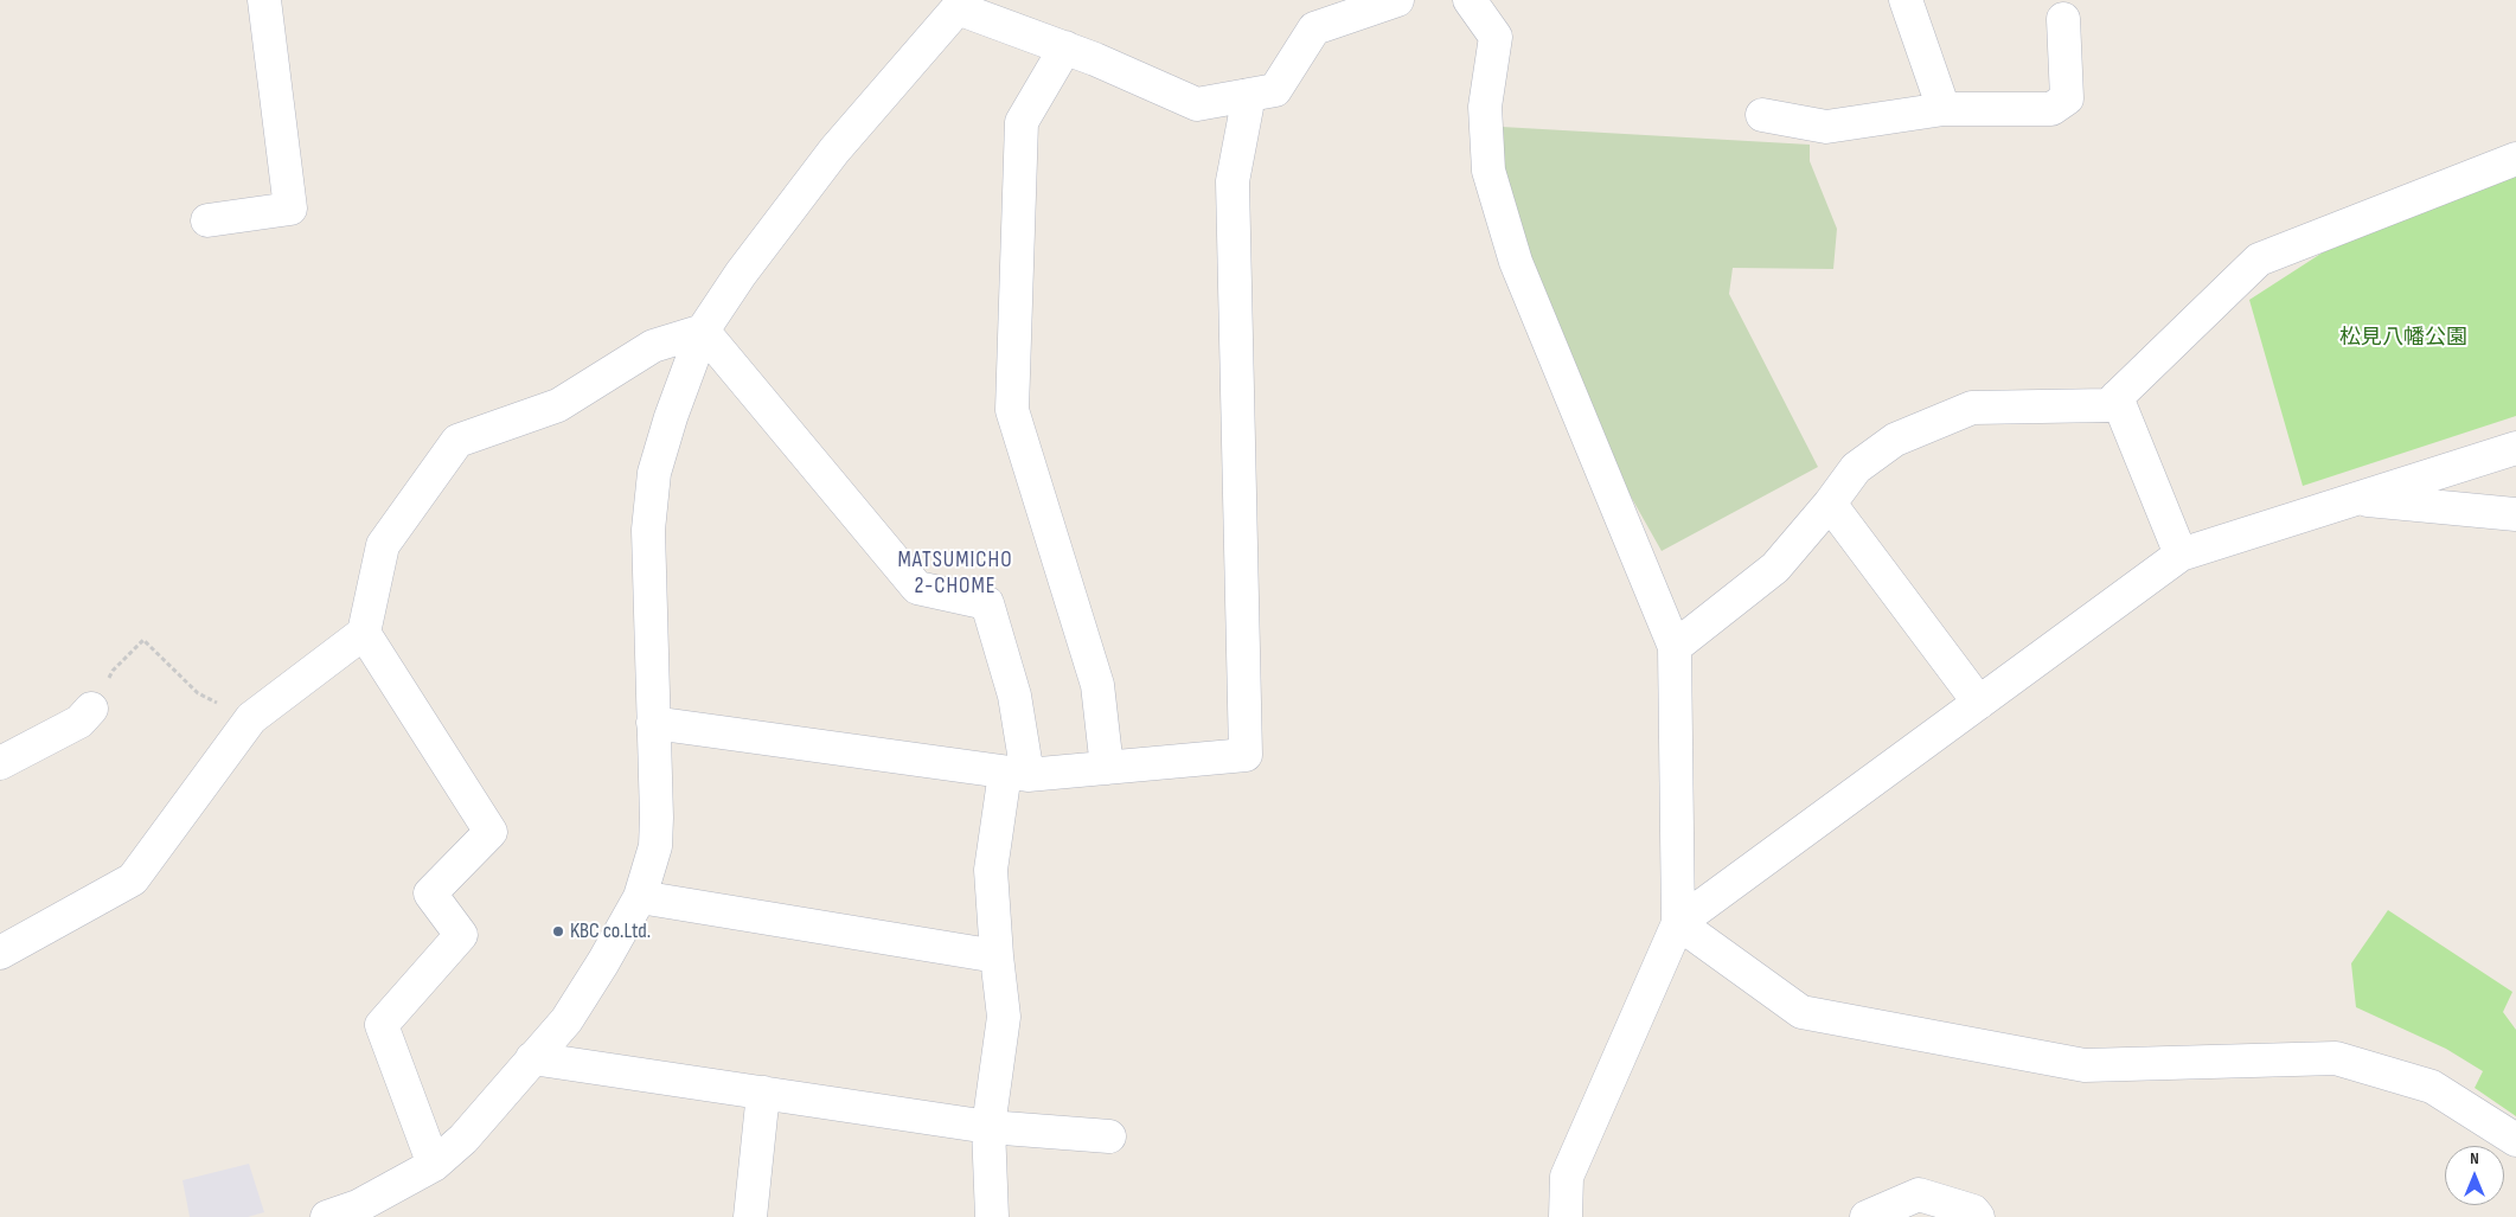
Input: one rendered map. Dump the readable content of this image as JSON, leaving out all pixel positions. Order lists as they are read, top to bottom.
{
  "districts": ["MATSUMICHO 2-CHOME"],
  "parks": ["松見八幡公園"],
  "places": ["KBC co.Ltd."],
  "north": "top"
}
